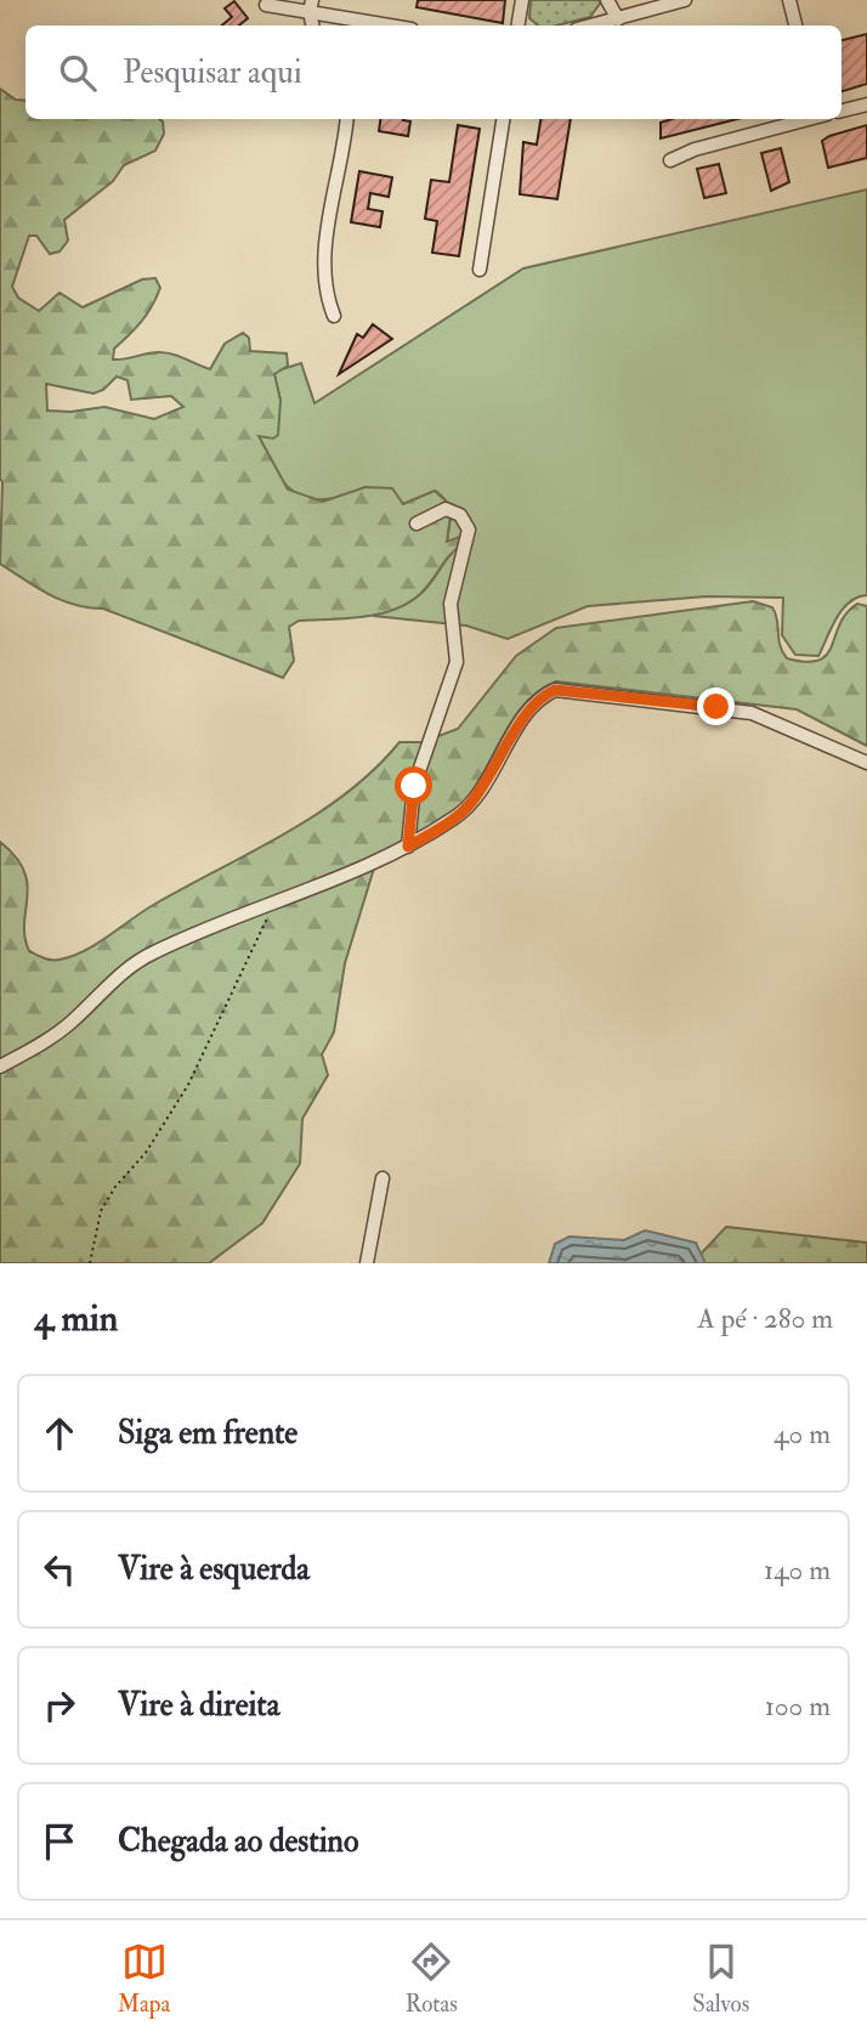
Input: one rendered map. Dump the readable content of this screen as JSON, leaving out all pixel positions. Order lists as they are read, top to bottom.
{
  "page": {
    "search": "Pesquisar aqui",
    "heading": ["4 min", "A pé · 280 m"],
    "list": [
      ["Siga em frente", "40 m"],
      ["Vire à esquerda", "140 m"],
      ["Vire à direita", "100 m"],
      "Chegada ao destino"
    ],
    "nav": ["Mapa", "Rotas", "Salvos"]
  }
}
